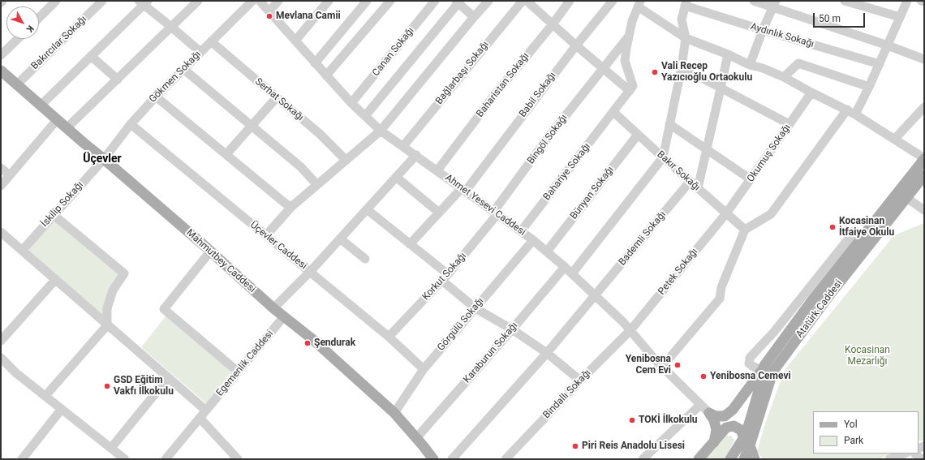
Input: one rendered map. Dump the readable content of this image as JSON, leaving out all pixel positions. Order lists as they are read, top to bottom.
{
  "streets": {
    "main road": ["Mahmutbey Caddesi", "Atatürk Caddesi"],
    "street": [
      "Aydınlık Sokağı",
      "Bakırcılar Sokağı",
      "Canan Sokağı",
      "Bağlarbaşı Sokağı",
      "Gökmen Sokağı",
      "Baharistan Sokağı",
      "Babil Sokağı",
      "Serhat Sokağı",
      "Bingöl Sokağı",
      "Okumuş Sokağı",
      "Bakır Sokağı",
      "Bahariye Sokağı",
      "Bünyan Sokağı",
      "İskilip Sokağı",
      "Ahmet Yesevi Caddesi",
      "Bademli Sokağı",
      "Üçevler Caddesi",
      "Petek Sokağı",
      "Korkut Sokağı",
      "Görgülü Sokağı",
      "Karaburun Sokağı",
      "Egemenlik Caddesi",
      "Bindallı Sokağı"
    ]
  },
  "crossings": [
    ["Bakırcılar Sokağı", "Mahmutbey Caddesi"],
    ["Canan Sokağı", "Ahmet Yesevi Caddesi"],
    ["Bağlarbaşı Sokağı", "Ahmet Yesevi Caddesi"],
    ["Gökmen Sokağı", "Serhat Sokağı"],
    ["Gökmen Sokağı", "İskilip Sokağı"],
    ["Gökmen Sokağı", "Üçevler Caddesi"],
    ["Gökmen Sokağı", "Mahmutbey Caddesi"],
    ["Baharistan Sokağı", "Ahmet Yesevi Caddesi"],
    ["Babil Sokağı", "Ahmet Yesevi Caddesi"],
    ["Bingöl Sokağı", "Ahmet Yesevi Caddesi"],
    ["Bingöl Sokağı", "Korkut Sokağı"],
    ["Okumuş Sokağı", "Bakır Sokağı"],
    ["Okumuş Sokağı", "Petek Sokağı"],
    ["Bakır Sokağı", "Bahariye Sokağı"],
    ["Bakır Sokağı", "Bünyan Sokağı"],
    ["Bakır Sokağı", "Bademli Sokağı"],
    ["Bakır Sokağı", "Petek Sokağı"],
    ["Bahariye Sokağı", "Ahmet Yesevi Caddesi"],
    ["Bünyan Sokağı", "Ahmet Yesevi Caddesi"],
    ["İskilip Sokağı", "Mahmutbey Caddesi"],
    ["Ahmet Yesevi Caddesi", "Bademli Sokağı"],
    ["Ahmet Yesevi Caddesi", "Petek Sokağı"],
    ["Ahmet Yesevi Caddesi", "Korkut Sokağı"],
    ["Ahmet Yesevi Caddesi", "Görgülü Sokağı"],
    ["Ahmet Yesevi Caddesi", "Karaburun Sokağı"],
    ["Ahmet Yesevi Caddesi", "Bindallı Sokağı"],
    ["Üçevler Caddesi", "Korkut Sokağı"],
    ["Üçevler Caddesi", "Görgülü Sokağı"],
    ["Mahmutbey Caddesi", "Görgülü Sokağı"],
    ["Mahmutbey Caddesi", "Karaburun Sokağı"],
    ["Mahmutbey Caddesi", "Egemenlik Caddesi"],
    ["Petek Sokağı", "Bindallı Sokağı"]
  ],
  "districts": ["Üçevler"],
  "parks": ["Kocasinan Mezarlığı"],
  "places": [
    "Mevlana Camii",
    "Vali Recep Yazıcıoğlu Ortaokulu",
    "Kocasinan İtfaiye Okulu",
    "Şendurak",
    "Yenibosna Cem Evi",
    "Yenibosna Cemevi",
    "GSD Eğitim Vakfı İlkokulu",
    "TOKİ İlkokulu",
    "Piri Reis Anadolu Lisesi"
  ],
  "legend": ["Yol", "Park"],
  "scale_bar": "50 m",
  "north": "bottom right"
}
